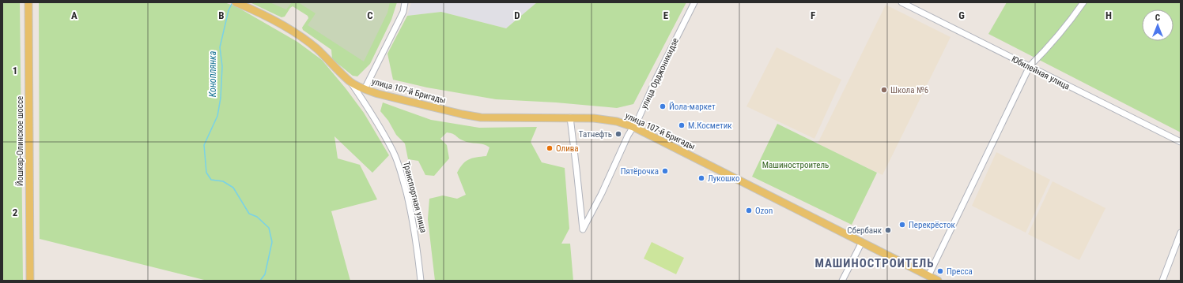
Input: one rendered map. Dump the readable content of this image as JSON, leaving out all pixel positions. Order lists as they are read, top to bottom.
{
  "streets": {
    "main road": ["улица 107-й Бригады", "Йошкар-Олинское шоссе", "Транспортная улица"],
    "street": ["Юбилейная улица", "улица Орджоникидзе"]
  },
  "crossings": [
    ["улица Орджоникидзе", "улица 107-й Бригады"],
    ["улица 107-й Бригады", "Транспортная улица"]
  ],
  "districts": ["МАШИНОСТРОИТЕЛЬ"],
  "water": ["Коноплянка"],
  "parks": ["Машиностроитель"],
  "places": [
    "Школа №6",
    "Йола-маркет",
    "М.Косметик",
    "Татнефть",
    "Олива",
    "Пятёрочка",
    "Лукошко",
    "Ozon",
    "Перекрёсток",
    "Сбербанк",
    "Пресса"
  ],
  "north": "top",
  "grid": {
    "columns": [
      "A",
      "B",
      "C",
      "D",
      "E",
      "F",
      "G",
      "H"
    ],
    "rows": ["1", "2"]
  }
}
